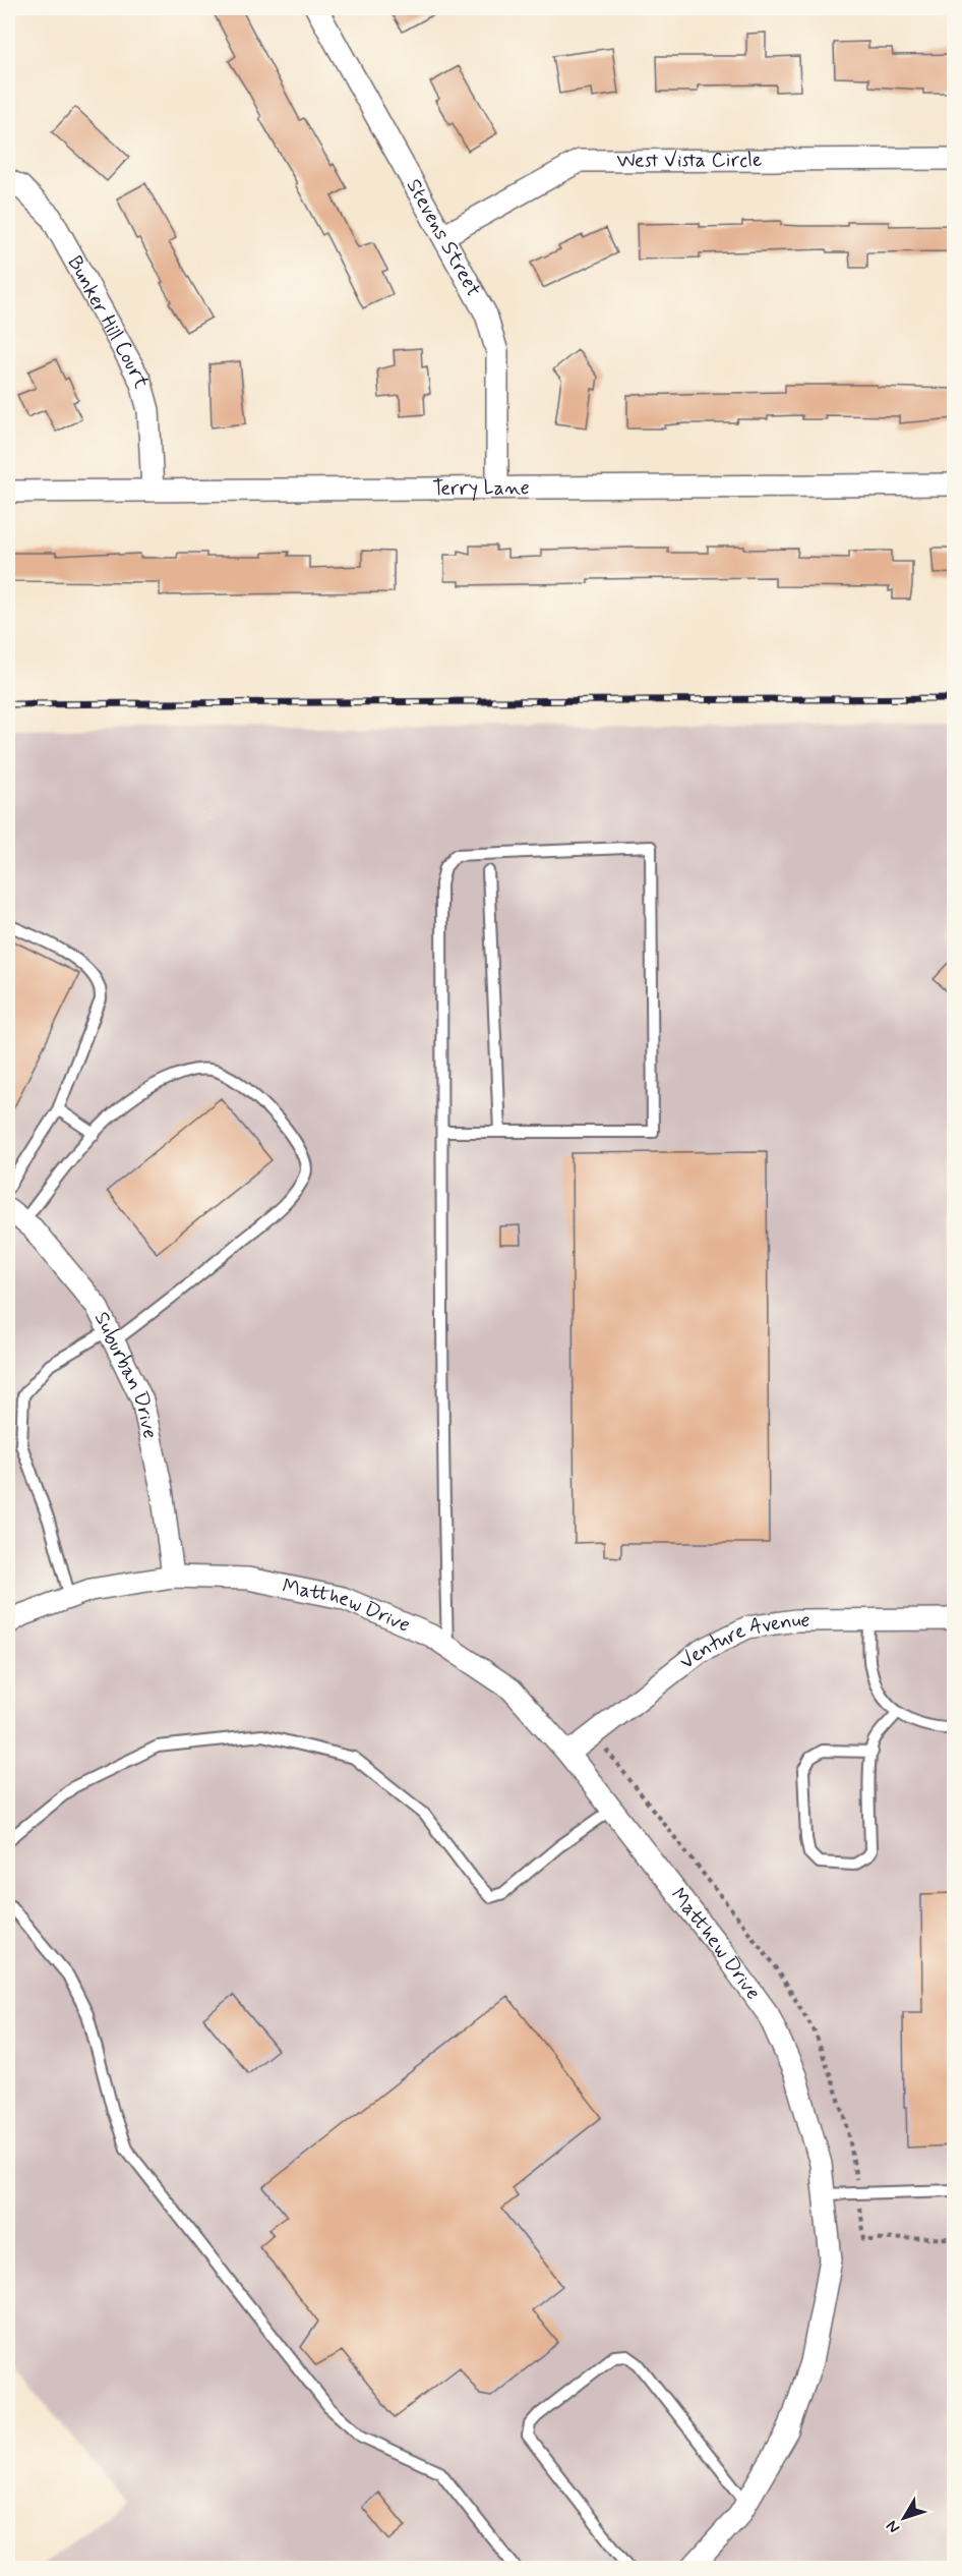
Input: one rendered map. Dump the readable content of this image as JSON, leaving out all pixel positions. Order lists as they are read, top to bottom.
{
  "streets": {
    "street": [
      "West Vista Circle",
      "Stevens Street",
      "Bunker Hill Court",
      "Terry Lane",
      "Suburban Drive",
      "Matthew Drive",
      "Venture Avenue"
    ]
  },
  "crossings": [
    ["West Vista Circle", "Stevens Street"],
    ["Stevens Street", "Terry Lane"],
    ["Bunker Hill Court", "Terry Lane"],
    ["Suburban Drive", "Matthew Drive"],
    ["Matthew Drive", "Venture Avenue"]
  ],
  "north": "bottom left"
}
